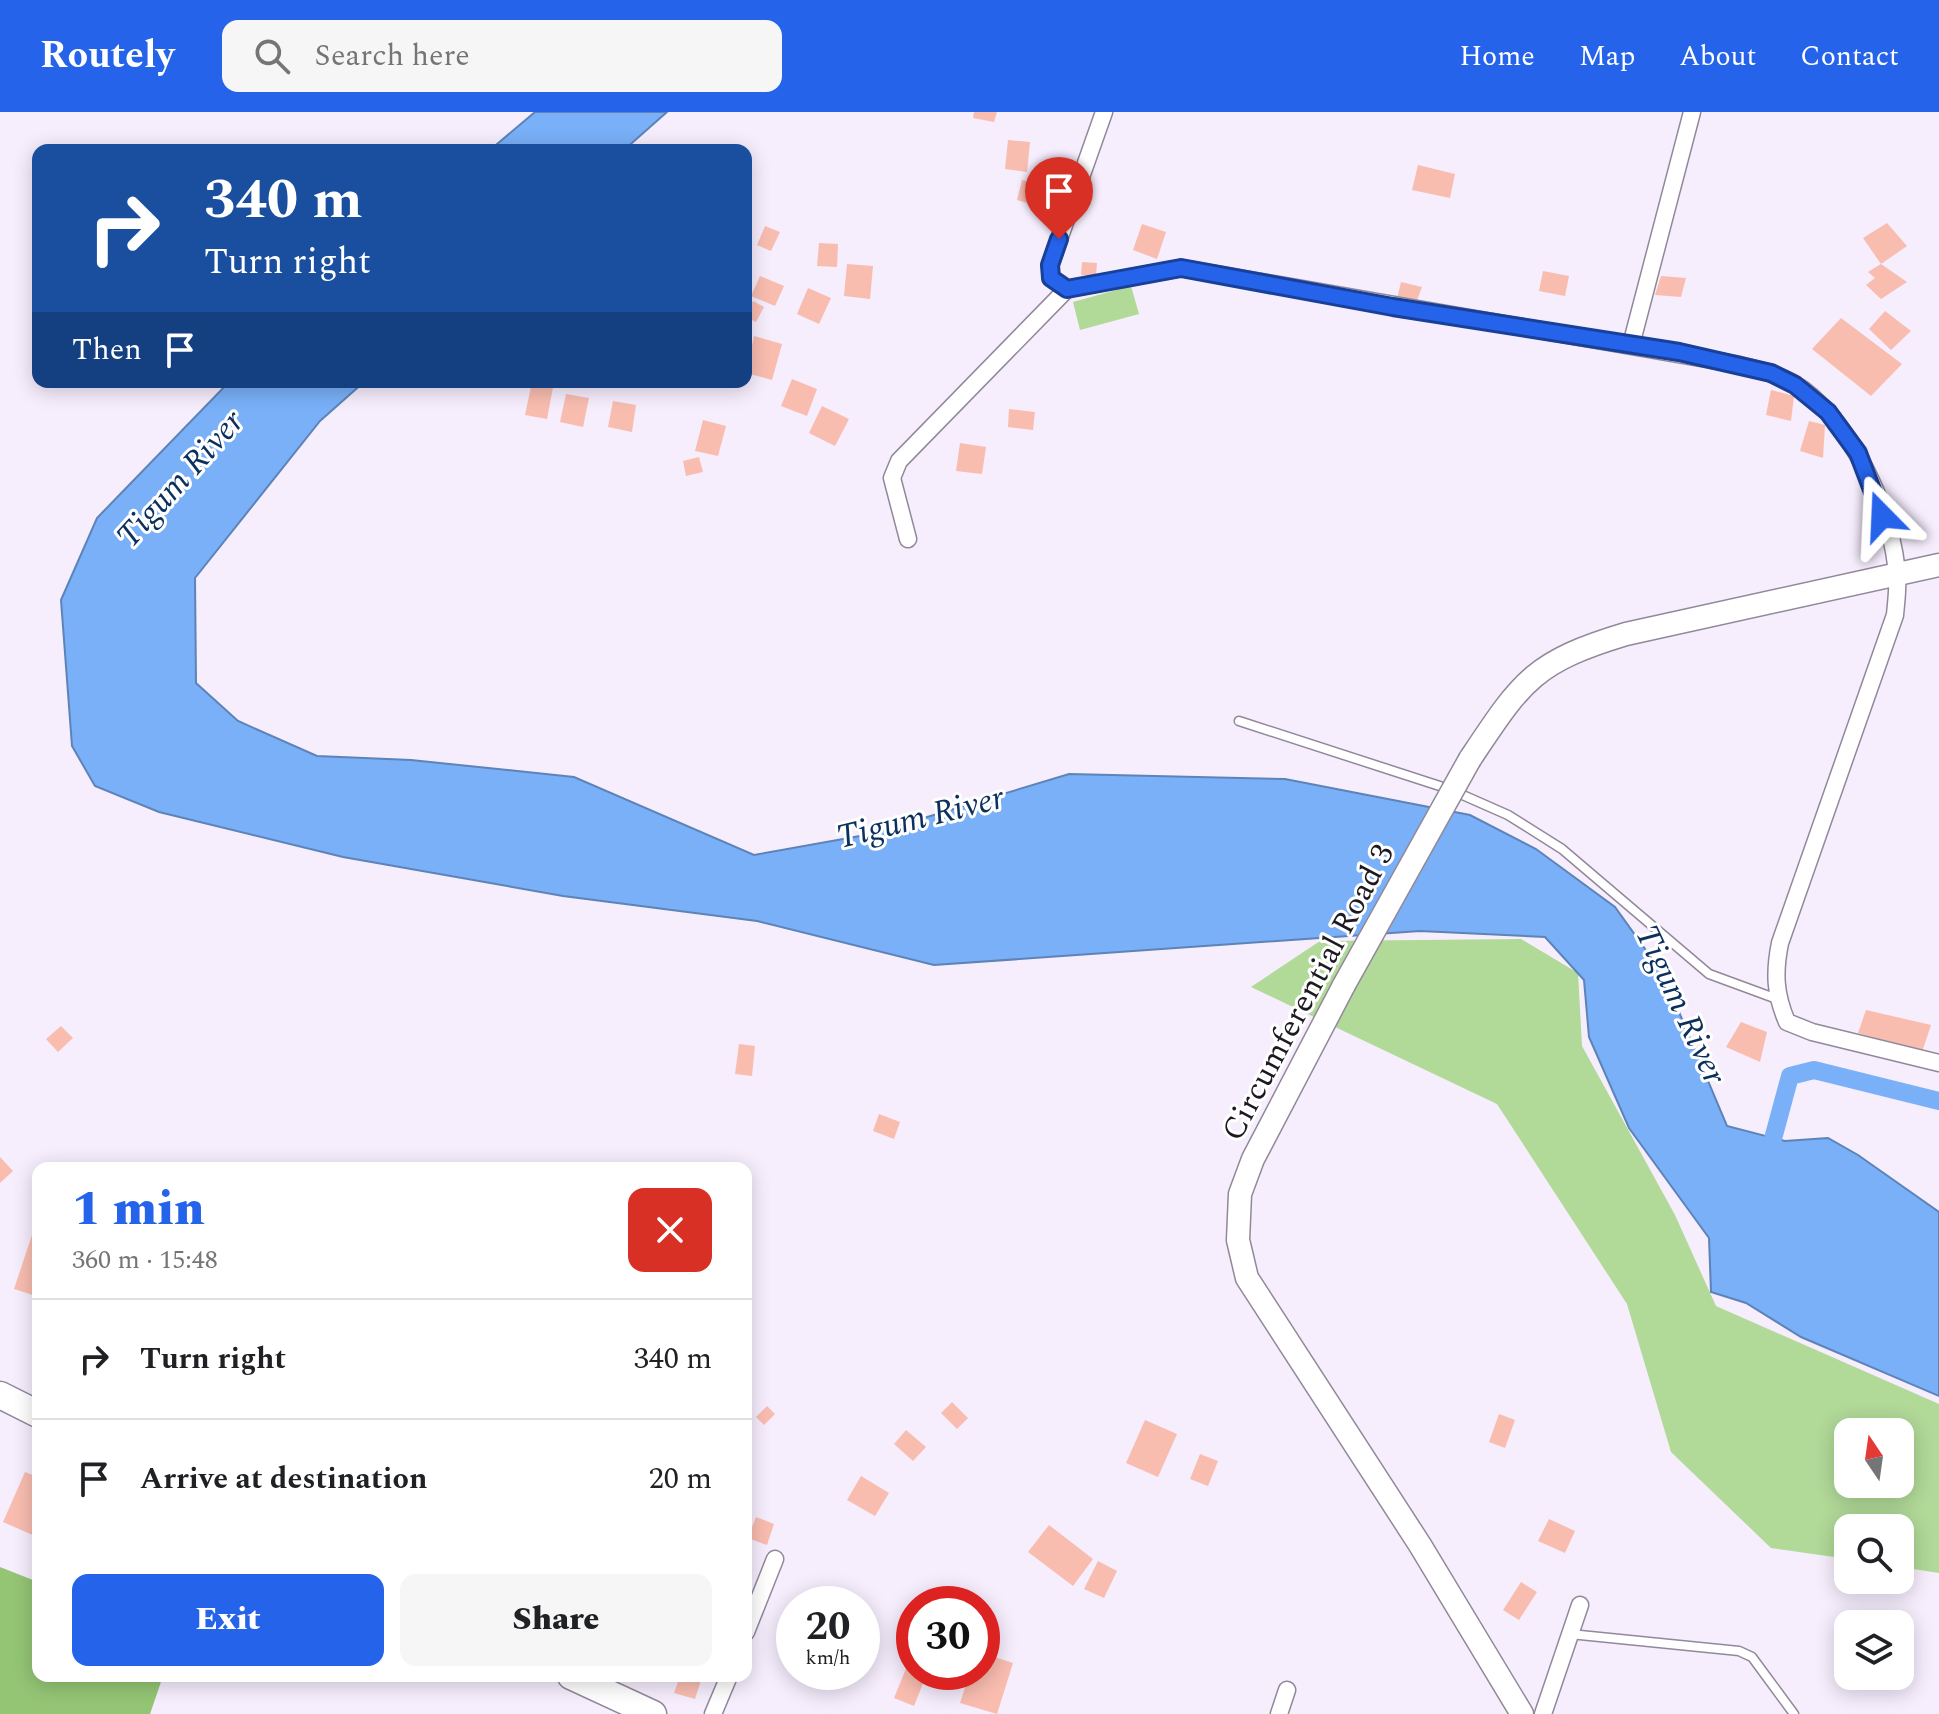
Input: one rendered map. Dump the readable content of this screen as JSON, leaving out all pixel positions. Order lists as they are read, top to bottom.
{
  "streets": {
    "main road": ["Circumferential Road 3"]
  },
  "water": ["Tigum River"],
  "north": "top",
  "page": {
    "header": "Routely",
    "search": "Search here",
    "nav": [
      "Home",
      "Map",
      "About",
      "Contact"
    ],
    "turn": ["340 m", "Turn right"],
    "then": "Then",
    "heading": ["1 min", "360 m · 15:48"],
    "list": [
      {
        "name": "Turn right",
        "value": "340 m"
      },
      {
        "name": "Arrive at destination",
        "value": "20 m"
      }
    ],
    "buttons": ["Exit", "Share"],
    "speed": "20 km/h",
    "limit": "30"
  }
}
